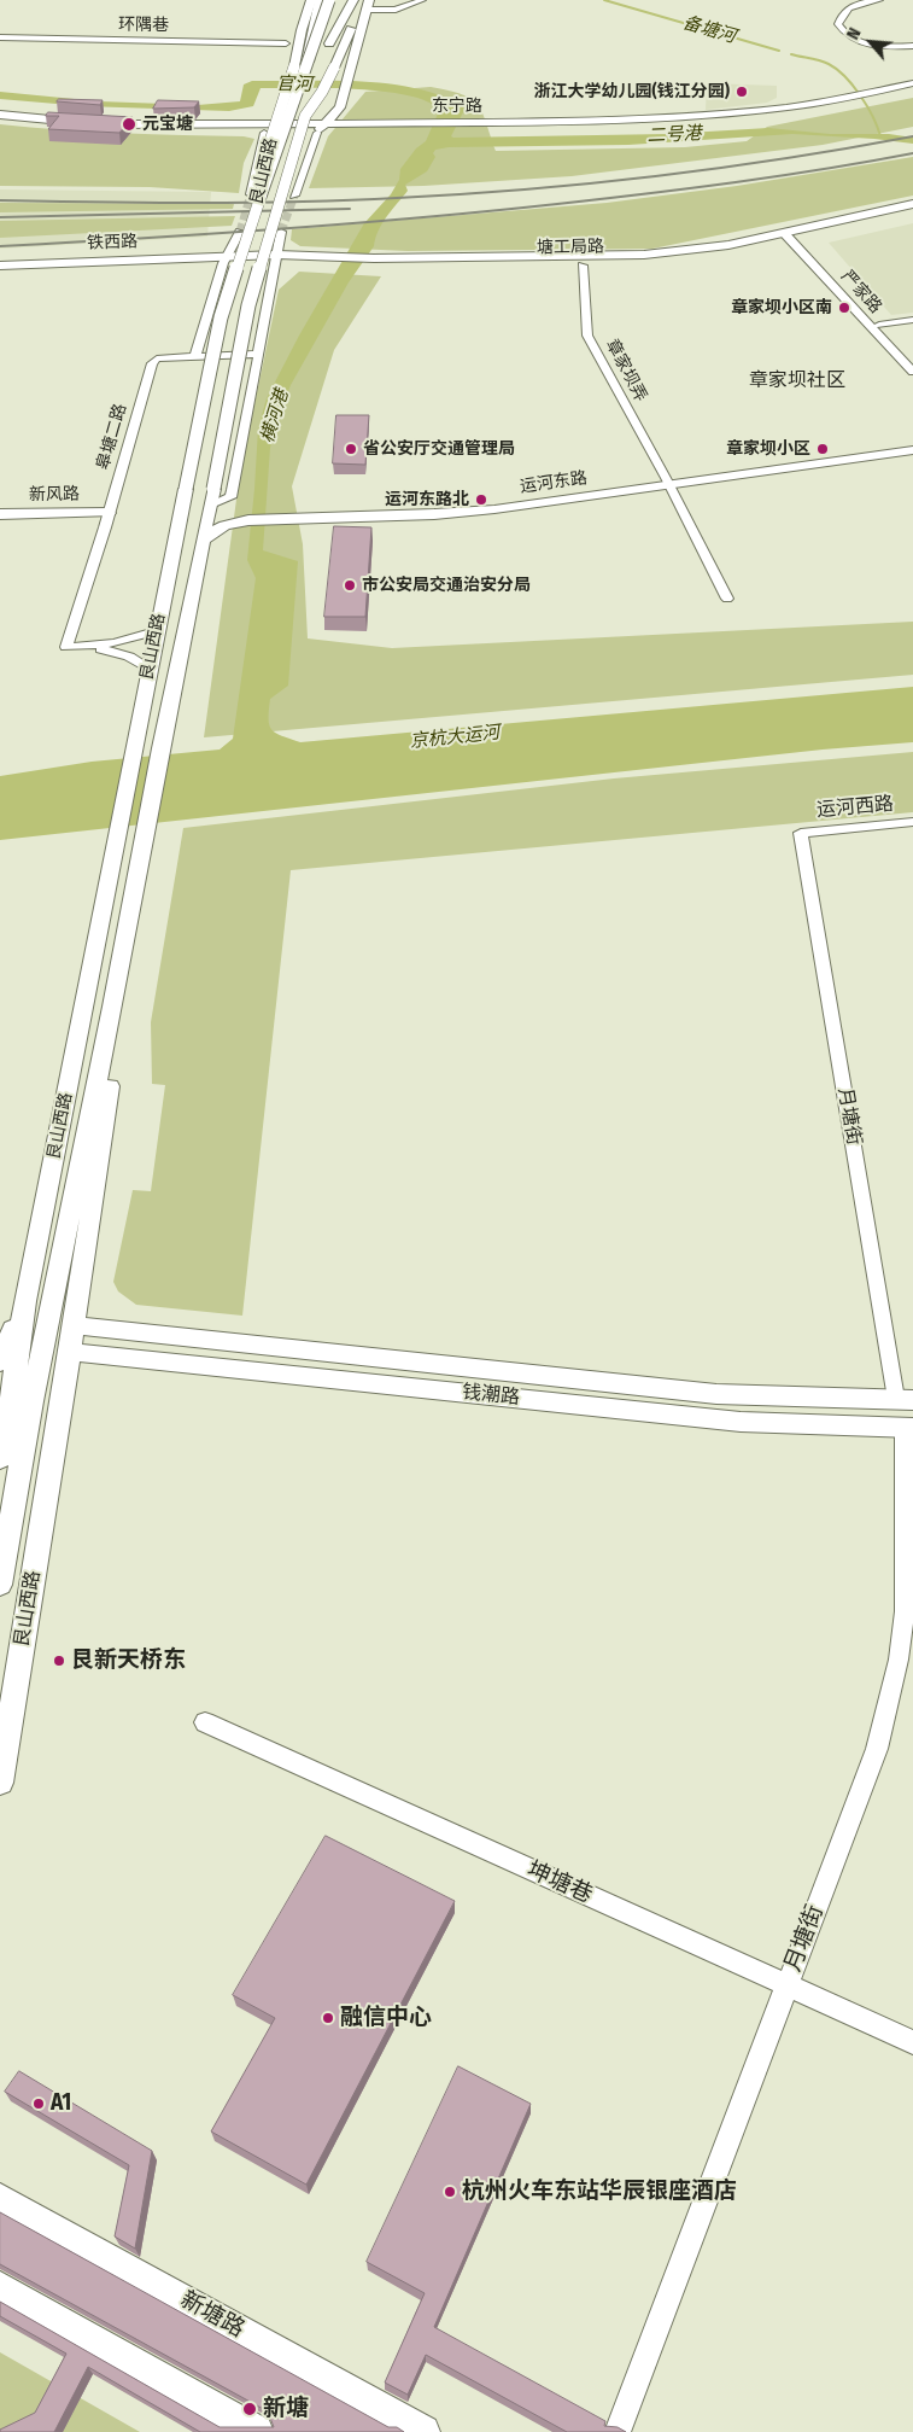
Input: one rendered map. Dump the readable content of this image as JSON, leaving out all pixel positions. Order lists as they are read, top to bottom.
{
  "streets": {
    "main road": [
      "东宁路",
      "艮山西路",
      "铁西路",
      "塘工局路",
      "运河东路",
      "新风路",
      "钱潮路",
      "新塘路"
    ],
    "street": [
      "环隅巷",
      "严家路",
      "章家坝弄",
      "皋塘二路",
      "运河西路",
      "月塘街",
      "坤塘巷"
    ]
  },
  "crossings": [
    ["东宁路", "艮山西路"],
    ["艮山西路", "运河东路"],
    ["艮山西路", "钱潮路"],
    ["铁西路", "塘工局路"],
    ["塘工局路", "严家路"],
    ["塘工局路", "章家坝弄"],
    ["章家坝弄", "运河东路"],
    ["皋塘二路", "新风路"],
    ["运河西路", "月塘街"],
    ["月塘街", "钱潮路"],
    ["月塘街", "坤塘巷"]
  ],
  "districts": ["章家坝社区"],
  "water": [
    "备塘河",
    "官河",
    "二号港",
    "横河港",
    "京杭大运河"
  ],
  "places": [
    "浙江大学幼儿园(钱江分园)",
    "元宝塘",
    "章家坝小区南",
    "省公安厅交通管理局",
    "章家坝小区",
    "运河东路北",
    "市公安局交通治安分局",
    "艮新天桥东",
    "融信中心",
    "A1",
    "杭州火车东站华辰银座酒店",
    "新塘"
  ],
  "north": "top left"
}
